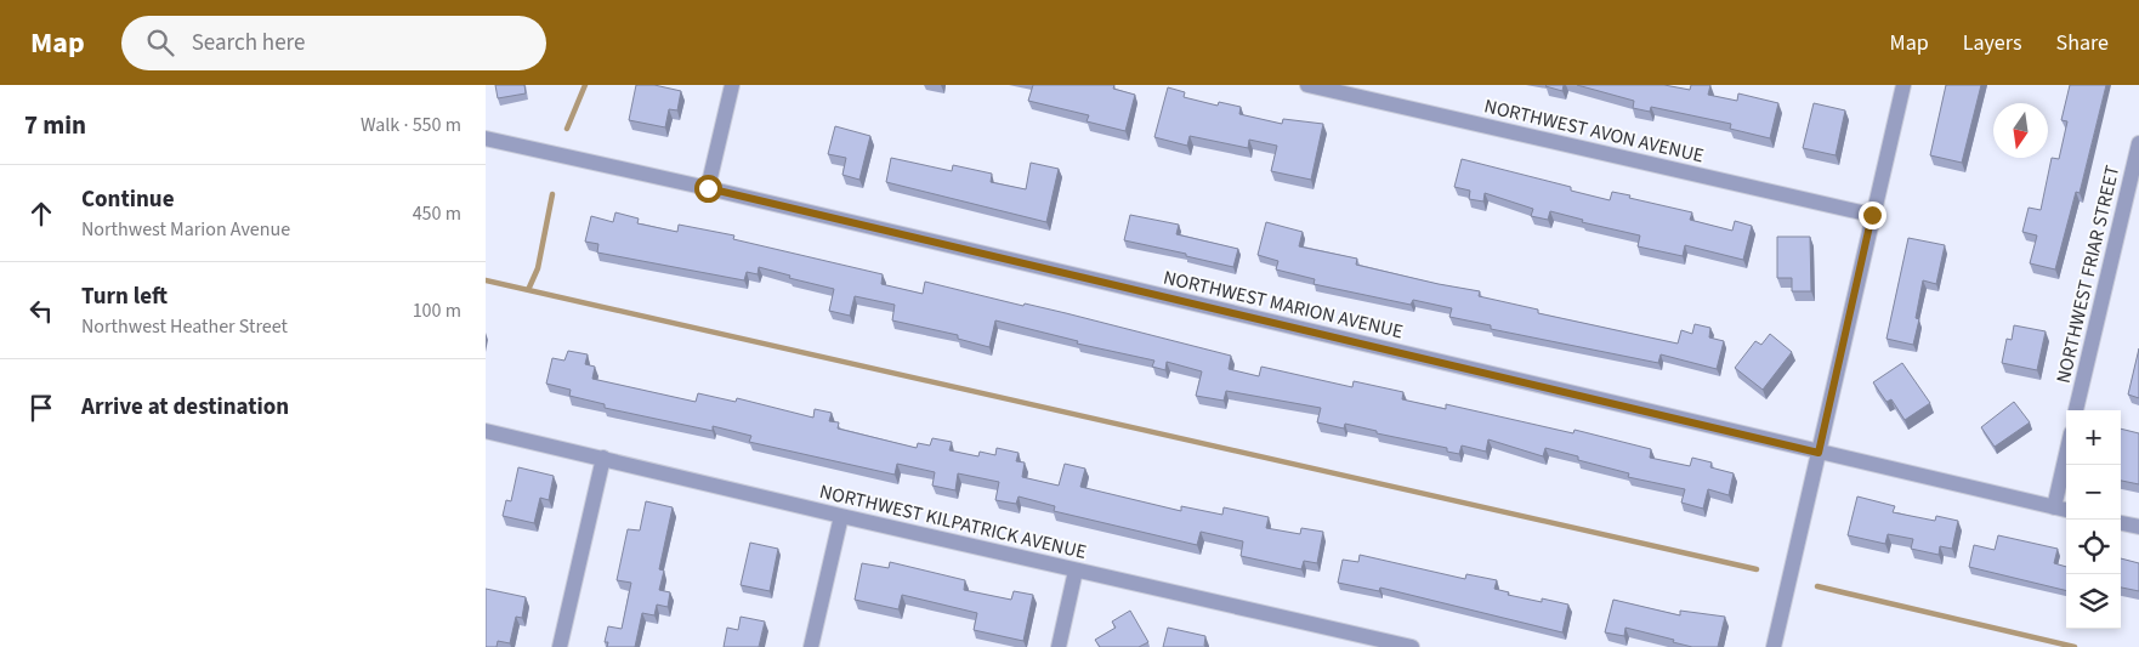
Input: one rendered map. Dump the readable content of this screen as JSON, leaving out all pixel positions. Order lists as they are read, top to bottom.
{
  "streets": {
    "street": [
      "NORTHWEST AVON AVENUE",
      "NORTHWEST FRIAR STREET",
      "NORTHWEST MARION AVENUE",
      "NORTHWEST KILPATRICK AVENUE"
    ]
  },
  "north": "bottom",
  "page": {
    "header": "Map",
    "search": "Search here",
    "nav": ["Map", "Layers", "Share"],
    "heading": ["7 min", "Walk · 550 m"],
    "list": [
      ["Continue", "Northwest Marion Avenue", "450 m"],
      ["Turn left", "Northwest Heather Street", "100 m"],
      "Arrive at destination"
    ],
    "map_buttons": ["+", "−"]
  }
}
